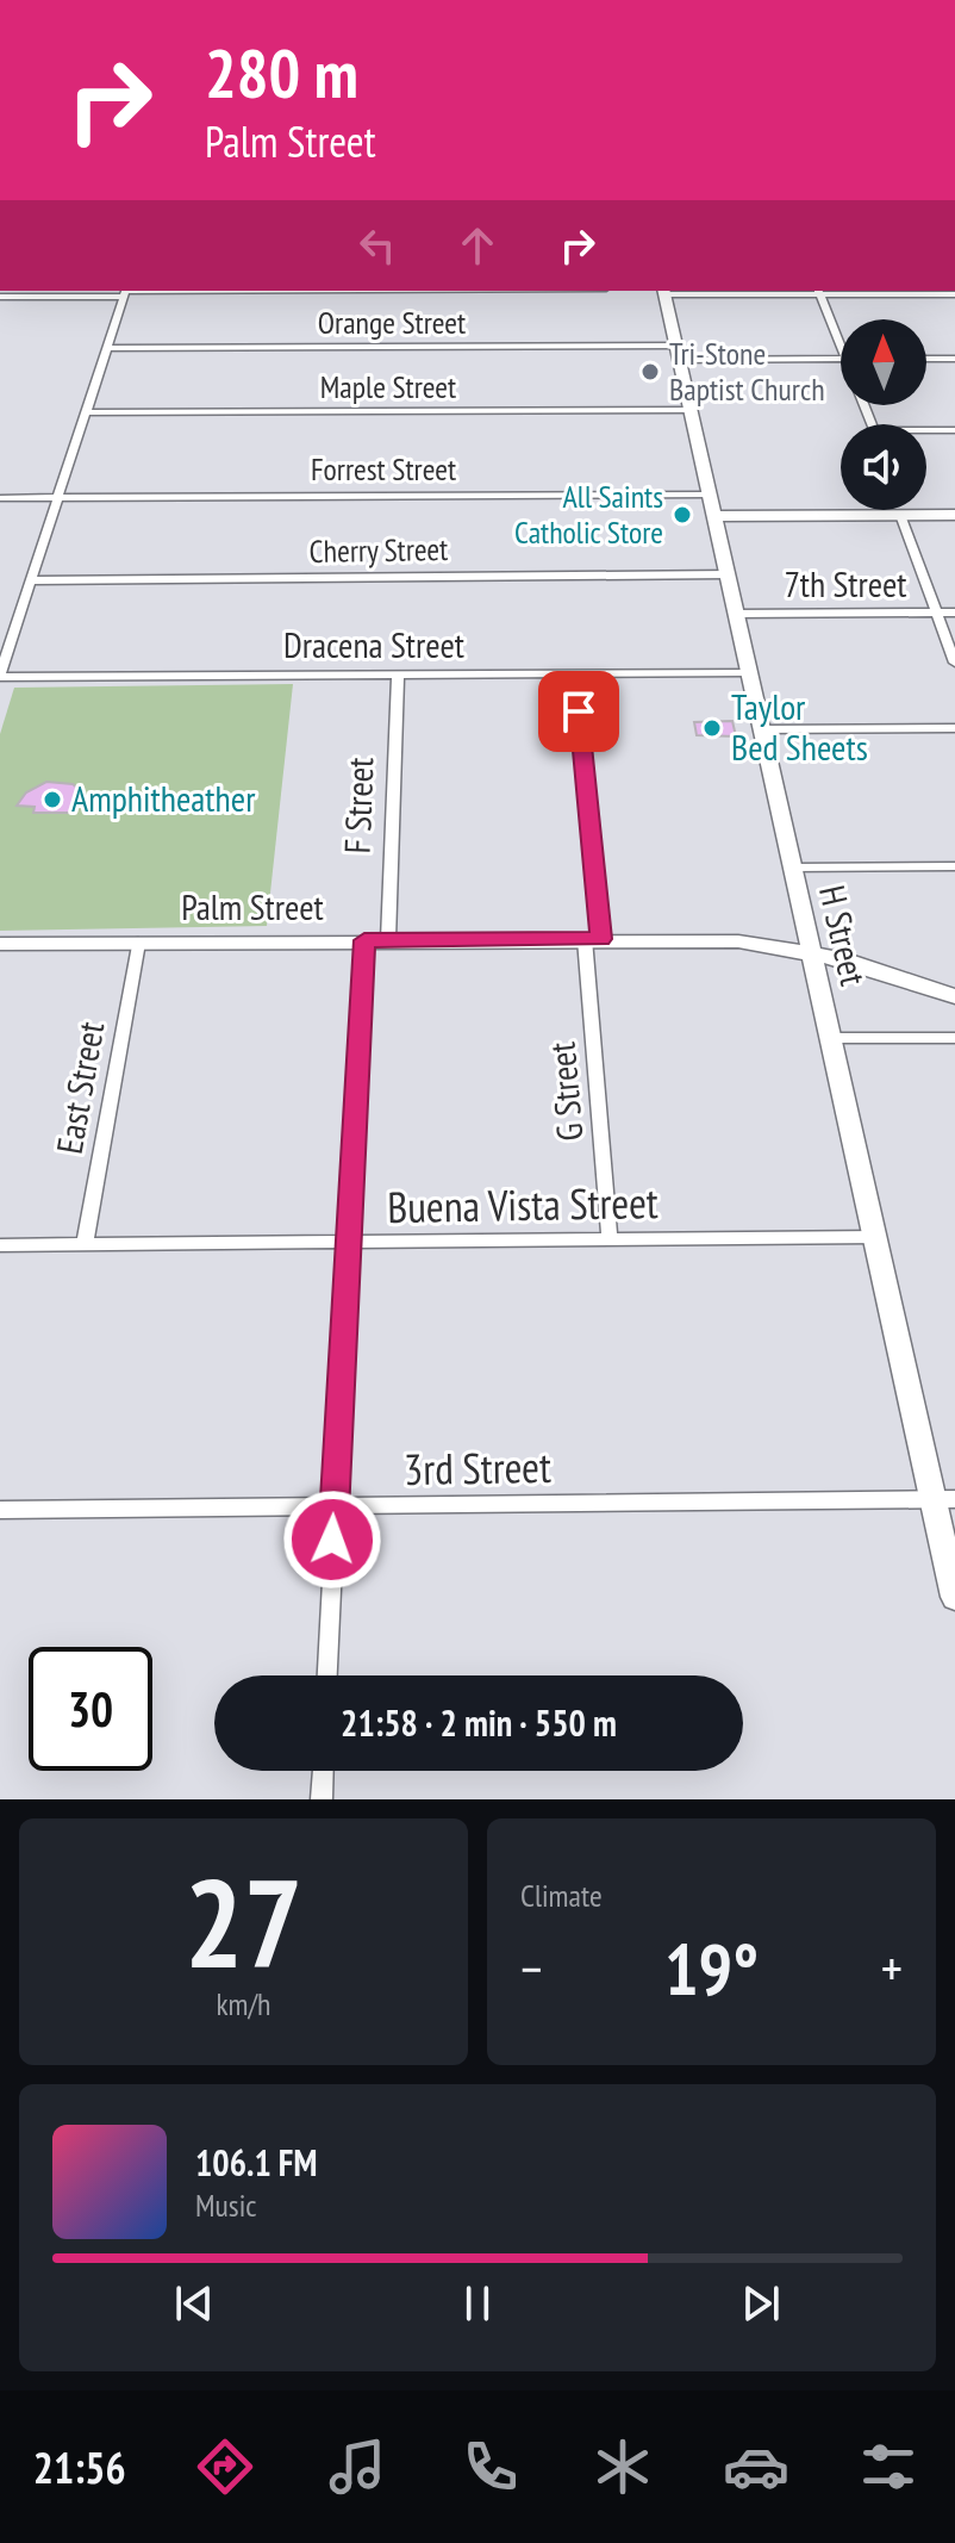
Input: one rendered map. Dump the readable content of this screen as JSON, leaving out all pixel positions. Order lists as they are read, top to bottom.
{
  "streets": {
    "street": [
      "Orange Street",
      "Maple Street",
      "Forrest Street",
      "Cherry Street",
      "7th Street",
      "Dracena Street",
      "F Street",
      "Palm Street",
      "H Street",
      "East Street",
      "G Street",
      "Buena Vista Street",
      "3rd Street"
    ]
  },
  "crossings": [
    ["Orange Street", "H Street"],
    ["Maple Street", "H Street"],
    ["Forrest Street", "H Street"],
    ["Cherry Street", "H Street"],
    ["7th Street", "H Street"],
    ["Dracena Street", "F Street"],
    ["Dracena Street", "H Street"],
    ["Dracena Street", "G Street"],
    ["F Street", "Palm Street"],
    ["Palm Street", "H Street"],
    ["Palm Street", "East Street"],
    ["Palm Street", "G Street"],
    ["H Street", "Buena Vista Street"],
    ["H Street", "3rd Street"],
    ["East Street", "Buena Vista Street"],
    ["G Street", "Buena Vista Street"]
  ],
  "places": [
    "Tri-Stone Baptist Church",
    "All Saints Catholic Store",
    "Taylor Bed Sheets",
    "Amphitheather"
  ],
  "north": "top",
  "page": {
    "turn": ["280 m", "Palm Street"],
    "limit": "30",
    "trip": "21:58 · 2 min · 550 m",
    "tile": [
      ["27", "km/h"],
      "Climate"
    ],
    "heat": ["−", "19°", "+"],
    "song": ["106.1 FM", "Music"],
    "tabs": "21:56"
  }
}
